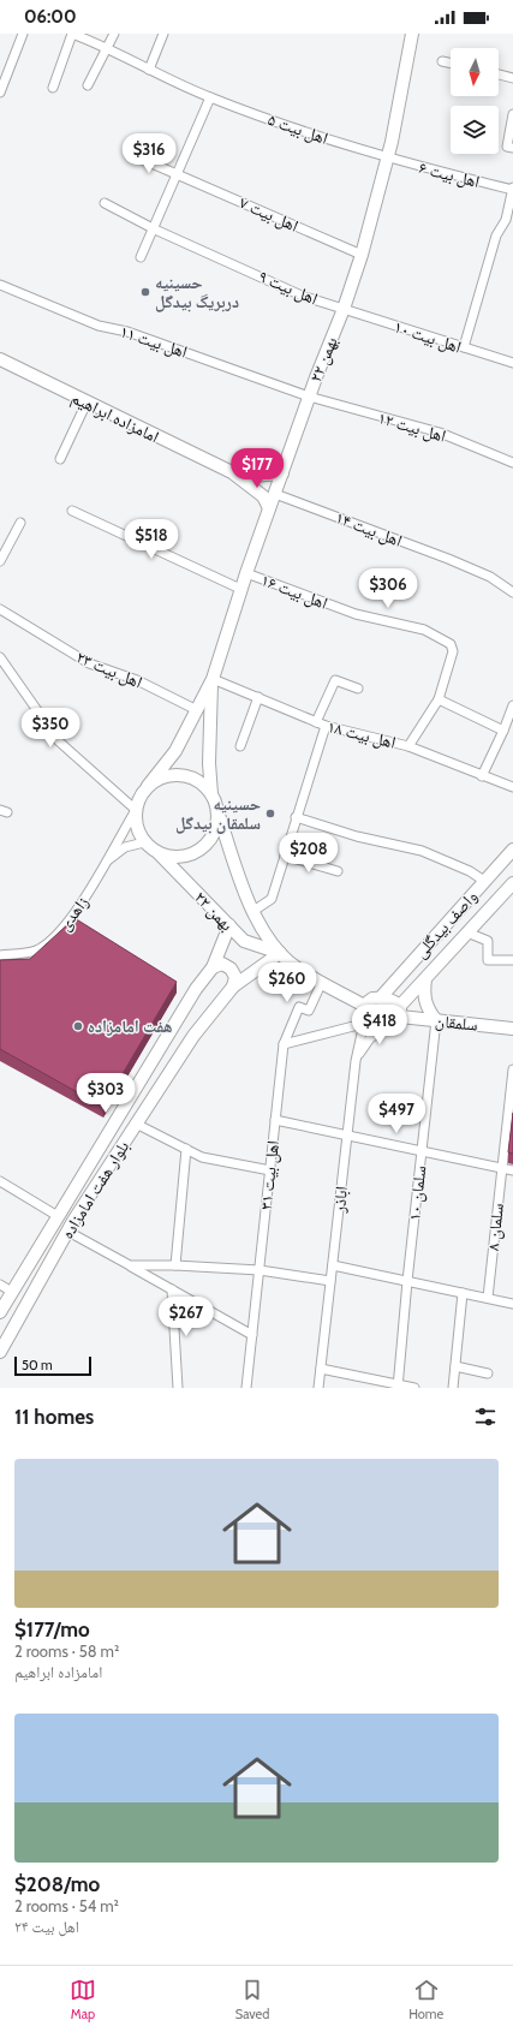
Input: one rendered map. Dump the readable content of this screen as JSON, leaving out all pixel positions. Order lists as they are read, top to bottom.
{
  "streets": {
    "street": [
      "اهل بیت ۵",
      "اهل بیت ۶",
      "اهل بیت ۷",
      "اهل بیت ۹",
      "اهل بیت ۱۰",
      "اهل بیت ۱۱",
      "۲۲ بهمن",
      "امامزاده ابراهیم",
      "اهل بیت ۱۲",
      "اهل بیت ۱۴",
      "اهل بیت ۱۶",
      "اهل بیت ۲۳",
      "اهل بیت ۱۸",
      "زاهدی",
      "واصف بیدگلی",
      "سلمقان",
      "اهل بیت ۳۱",
      "بلوار هفت امامزاده",
      "سلمان ۱۰",
      "اباذر",
      "سلمان ۸"
    ]
  },
  "crossings": [
    ["اهل بیت ۵", "اهل بیت ۶"],
    ["اهل بیت ۵", "۲۲ بهمن"],
    ["اهل بیت ۶", "۲۲ بهمن"],
    ["اهل بیت ۷", "۲۲ بهمن"],
    ["اهل بیت ۹", "اهل بیت ۱۰"],
    ["اهل بیت ۹", "۲۲ بهمن"],
    ["اهل بیت ۱۰", "۲۲ بهمن"],
    ["اهل بیت ۱۱", "۲۲ بهمن"],
    ["اهل بیت ۱۱", "اهل بیت ۱۲"],
    ["۲۲ بهمن", "امامزاده ابراهیم"],
    ["۲۲ بهمن", "اهل بیت ۱۲"],
    ["۲۲ بهمن", "اهل بیت ۱۴"],
    ["۲۲ بهمن", "اهل بیت ۱۶"],
    ["۲۲ بهمن", "اهل بیت ۲۳"],
    ["۲۲ بهمن", "اهل بیت ۱۸"],
    ["۲۲ بهمن", "زاهدی"],
    ["۲۲ بهمن", "واصف بیدگلی"],
    ["۲۲ بهمن", "سلمقان"],
    ["۲۲ بهمن", "اهل بیت ۳۱"],
    ["۲۲ بهمن", "بلوار هفت امامزاده"],
    ["۲۲ بهمن", "اباذر"],
    ["اهل بیت ۱۶", "اهل بیت ۱۸"],
    ["واصف بیدگلی", "سلمقان"],
    ["واصف بیدگلی", "اباذر"],
    ["سلمقان", "سلمان ۱۰"],
    ["سلمقان", "اباذر"]
  ],
  "places": ["حسینیه دربریگ بیدگل", "حسینیه سلمقان بیدگل", "هفت امامزاده"],
  "scale_bar": "50 m",
  "north": "bottom",
  "page": {
    "status": "06:00",
    "price": [
      "$316",
      "$177",
      "$518",
      "$306",
      "$350",
      "$208",
      "$260",
      "$418",
      "$303",
      "$497",
      "$267"
    ],
    "scale": "50 m",
    "heading": "11 homes",
    "list": [
      {
        "name": "$177/mo",
        "note": "2 rooms · 58 m² · امامزاده ابراهیم"
      },
      {
        "name": "$208/mo",
        "note": "2 rooms · 54 m² · اهل بیت ۲۴"
      }
    ],
    "tabs": ["Map", "Saved", "Home"]
  }
}
